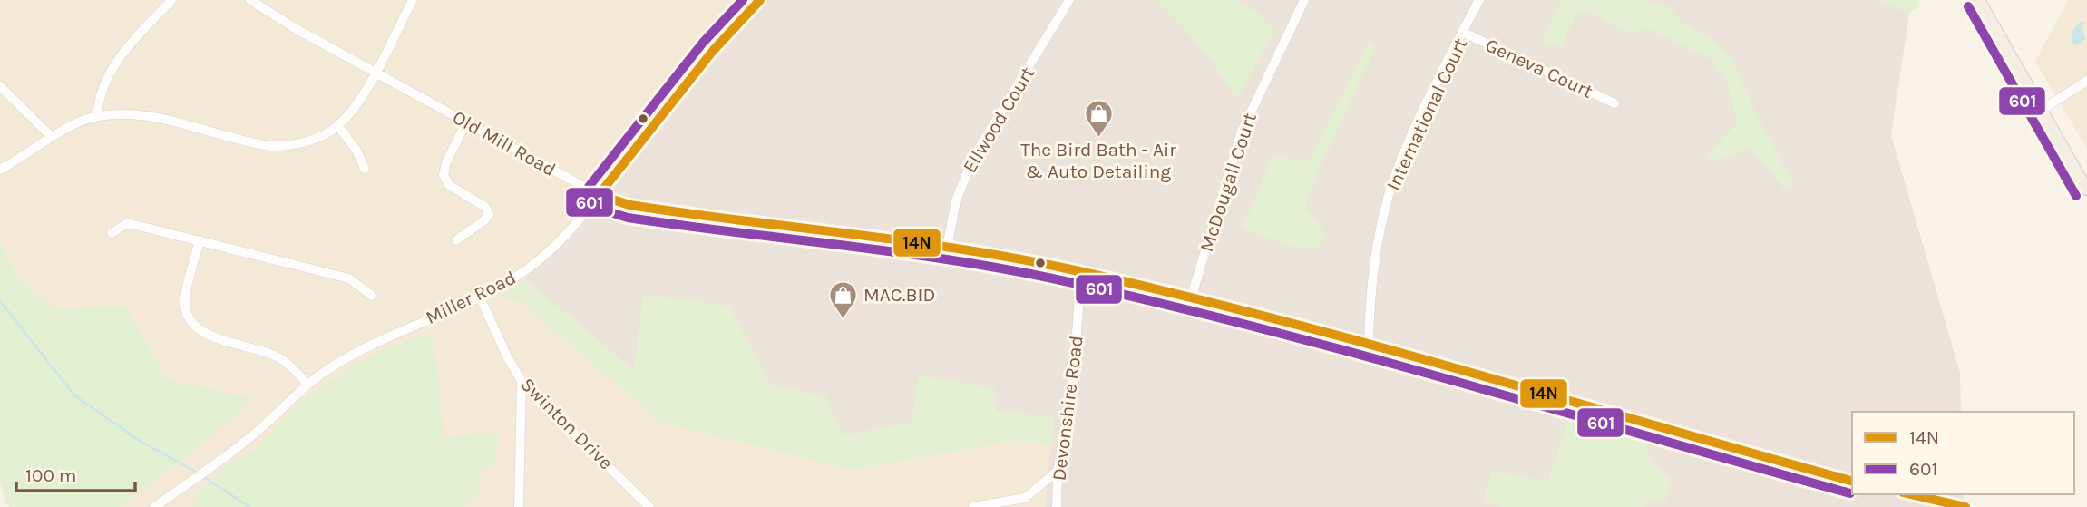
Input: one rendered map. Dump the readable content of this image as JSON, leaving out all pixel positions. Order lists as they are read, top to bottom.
{
  "streets": {
    "street": [
      "Geneva Court",
      "International Court",
      "Ellwood Court",
      "Old Mill Road",
      "McDougall Court",
      "Miller Road",
      "Devonshire Road",
      "Swinton Drive"
    ]
  },
  "crossings": [
    ["Geneva Court", "International Court"],
    ["International Court", "Old Mill Road"],
    ["Ellwood Court", "Old Mill Road"],
    ["Old Mill Road", "McDougall Court"],
    ["Old Mill Road", "Miller Road"],
    ["Old Mill Road", "Devonshire Road"],
    ["Miller Road", "Swinton Drive"]
  ],
  "places": {
    "shop": ["The Bird Bath - Air & Auto Detailing", "MAC.BID"]
  },
  "lines": ["transit line 14N", "transit line 601"],
  "legend": ["14N", "601"],
  "scale_bar": "100 m"
}
